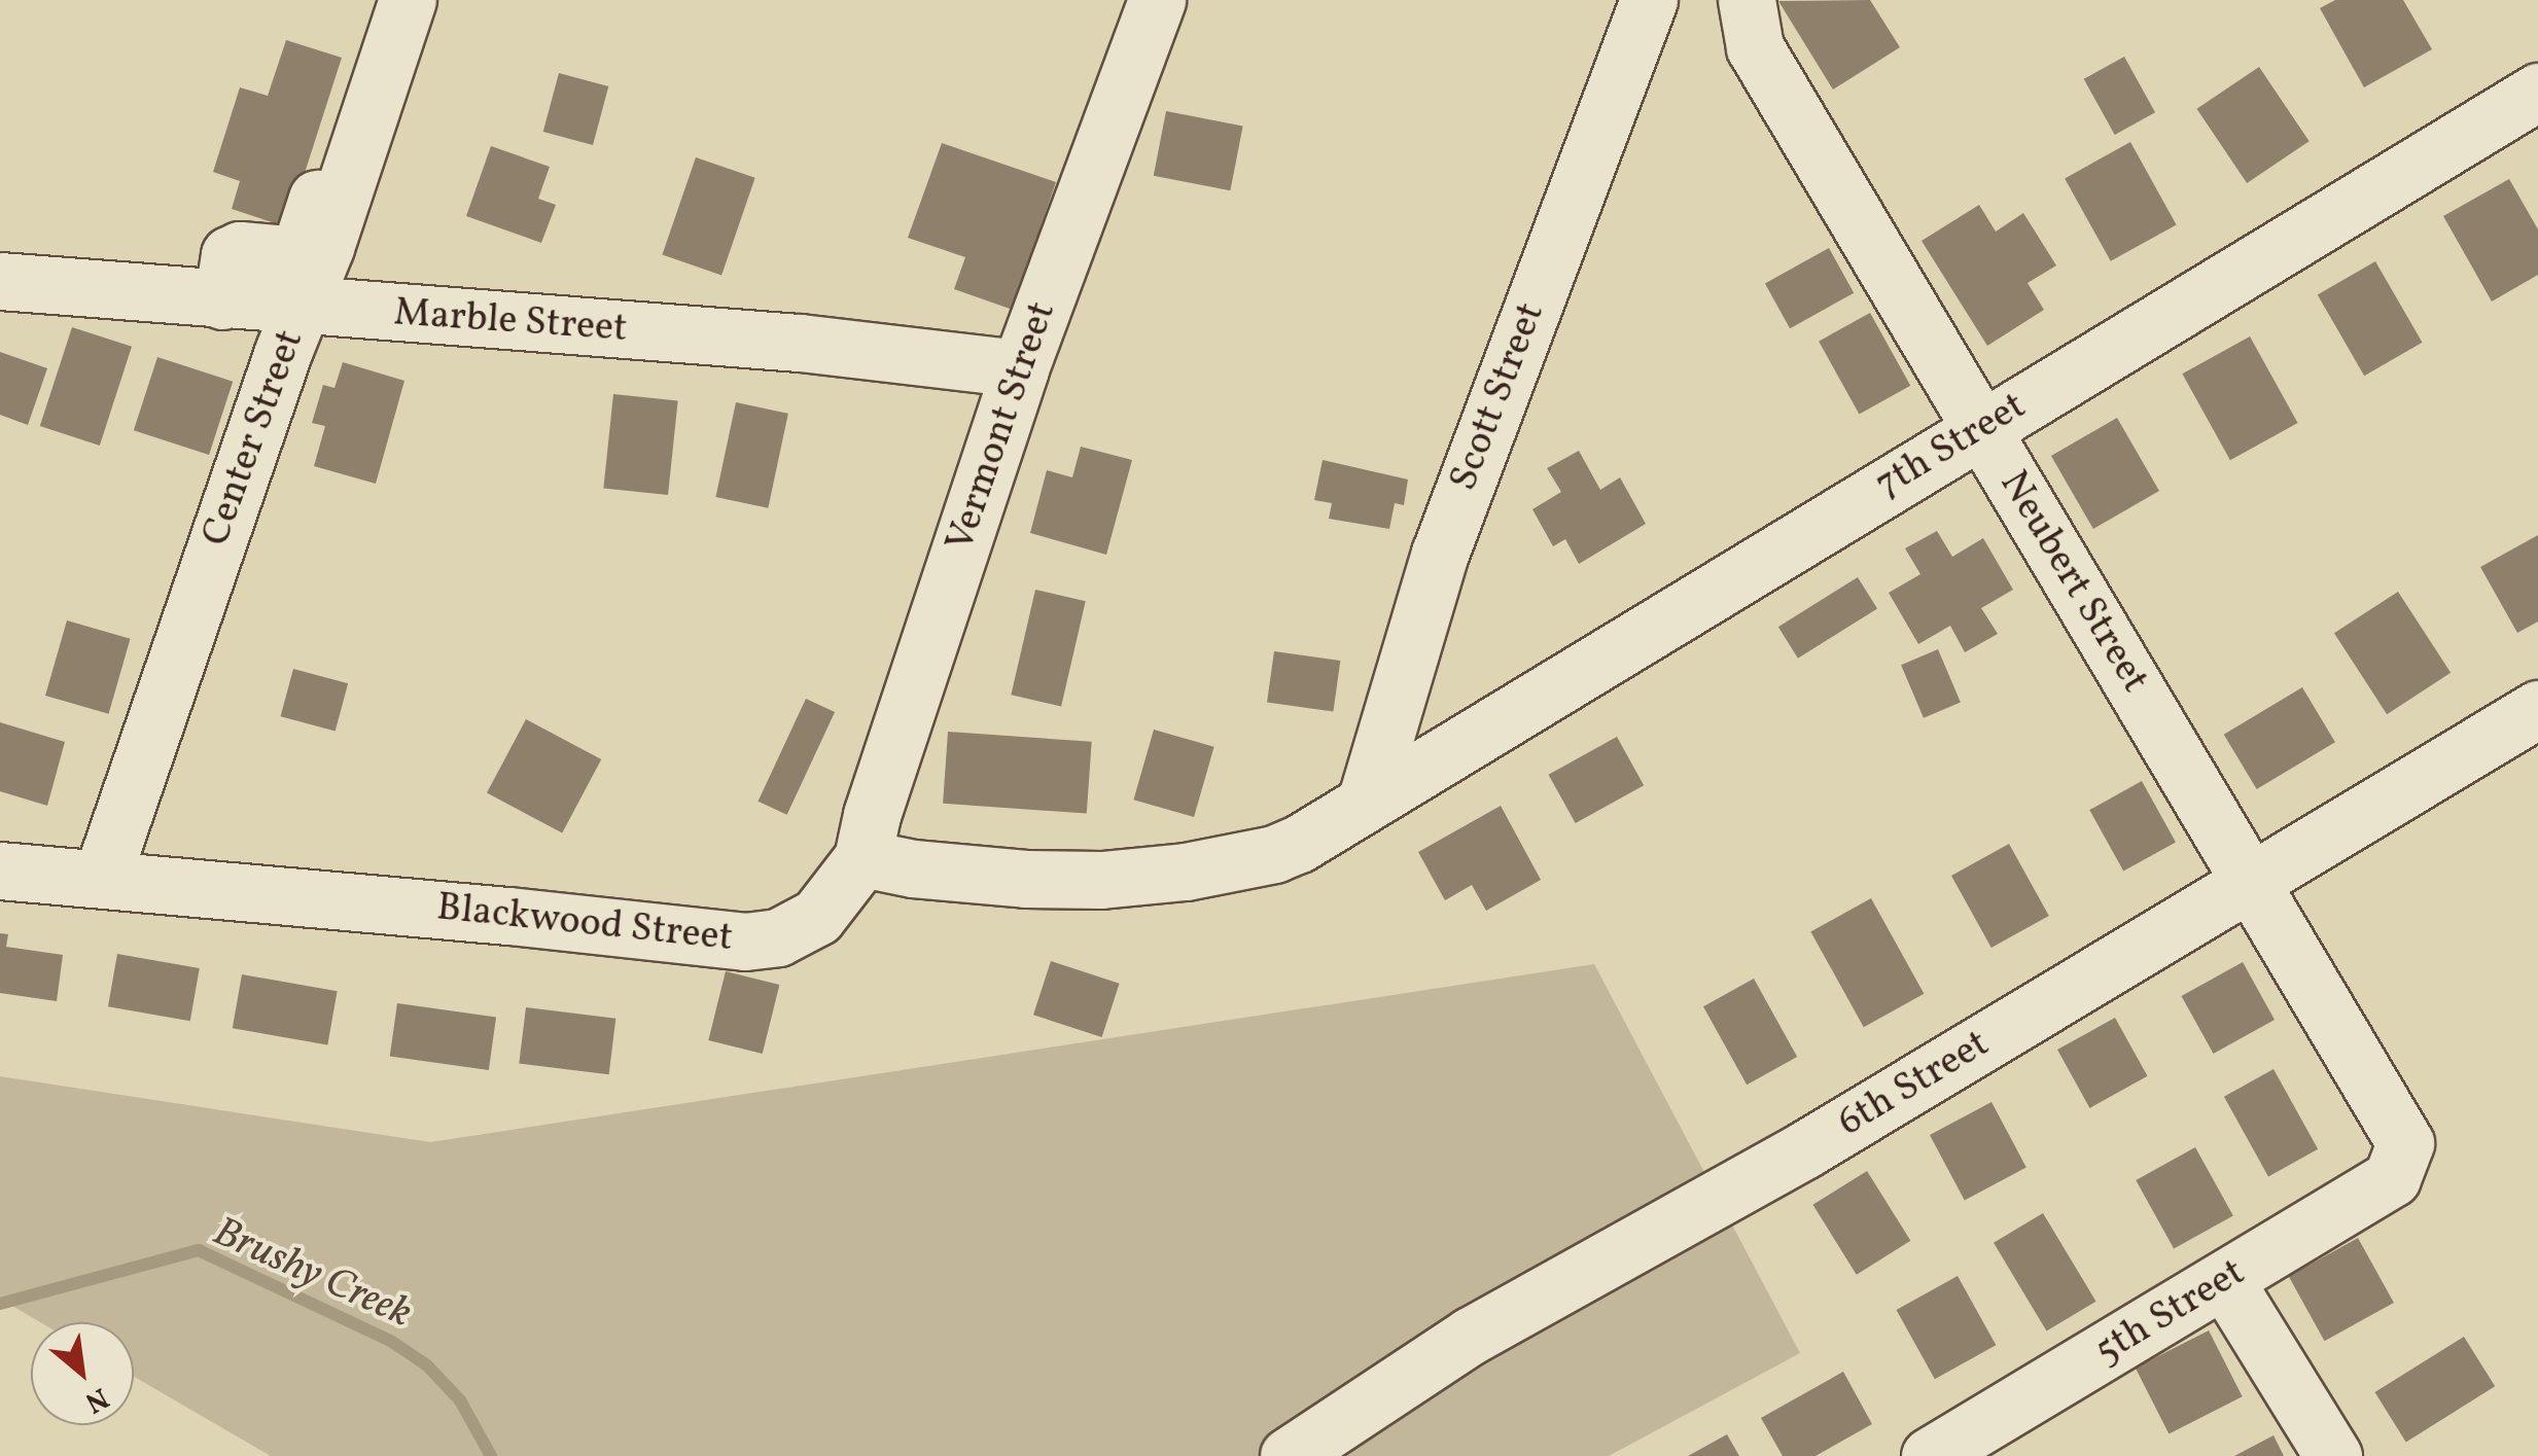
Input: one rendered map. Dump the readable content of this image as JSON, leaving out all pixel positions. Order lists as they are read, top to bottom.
{
  "streets": {
    "street": [
      "Marble Street",
      "Scott Street",
      "Vermont Street",
      "Center Street",
      "7th Street",
      "Neubert Street",
      "Blackwood Street",
      "6th Street",
      "5th Street"
    ]
  },
  "crossings": [
    ["Marble Street", "Vermont Street"],
    ["Marble Street", "Center Street"],
    ["Scott Street", "7th Street"],
    ["Vermont Street", "Blackwood Street"],
    ["Center Street", "Blackwood Street"],
    ["7th Street", "Neubert Street"],
    ["Neubert Street", "6th Street"],
    ["Neubert Street", "5th Street"]
  ],
  "water": ["Brushy Creek"],
  "north": "bottom right"
}
